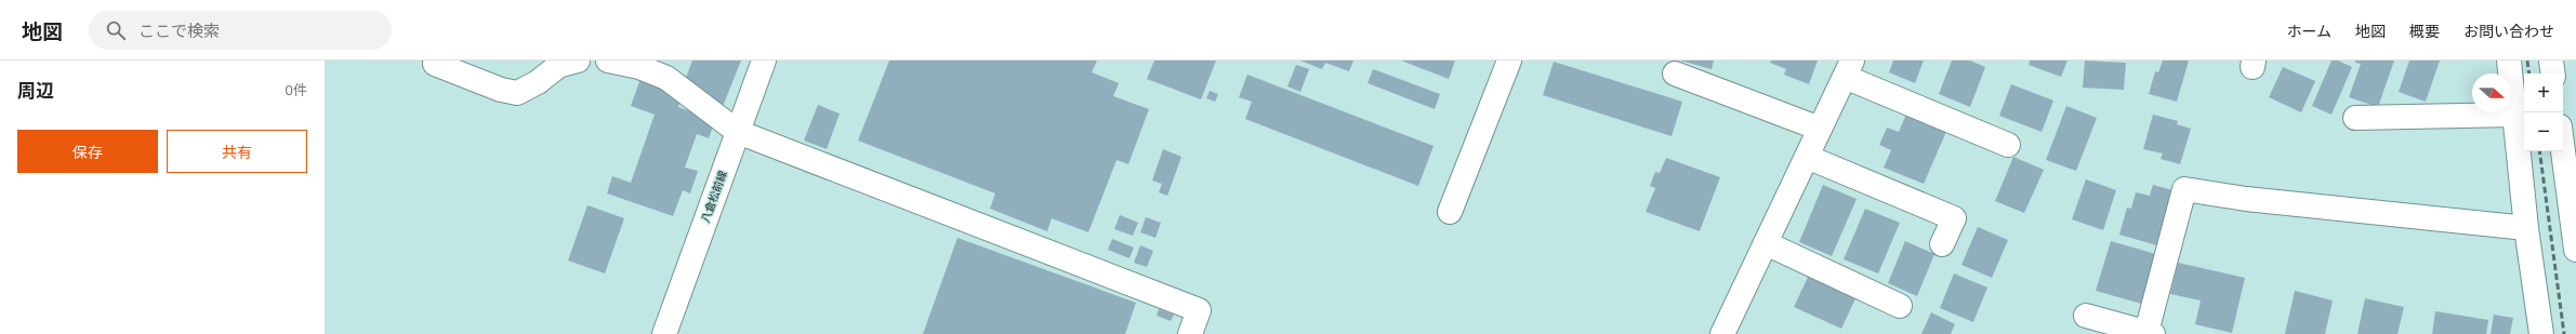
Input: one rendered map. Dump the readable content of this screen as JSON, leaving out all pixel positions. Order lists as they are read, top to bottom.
{
  "streets": {
    "street": ["八倉松前線"]
  },
  "north": "right",
  "page": {
    "header": "地図",
    "search": "ここで検索",
    "nav": [
      "ホーム",
      "地図",
      "概要",
      "お問い合わせ"
    ],
    "heading": ["周辺", "0件"],
    "map_buttons": ["+", "−"],
    "buttons": ["保存", "共有"]
  }
}
